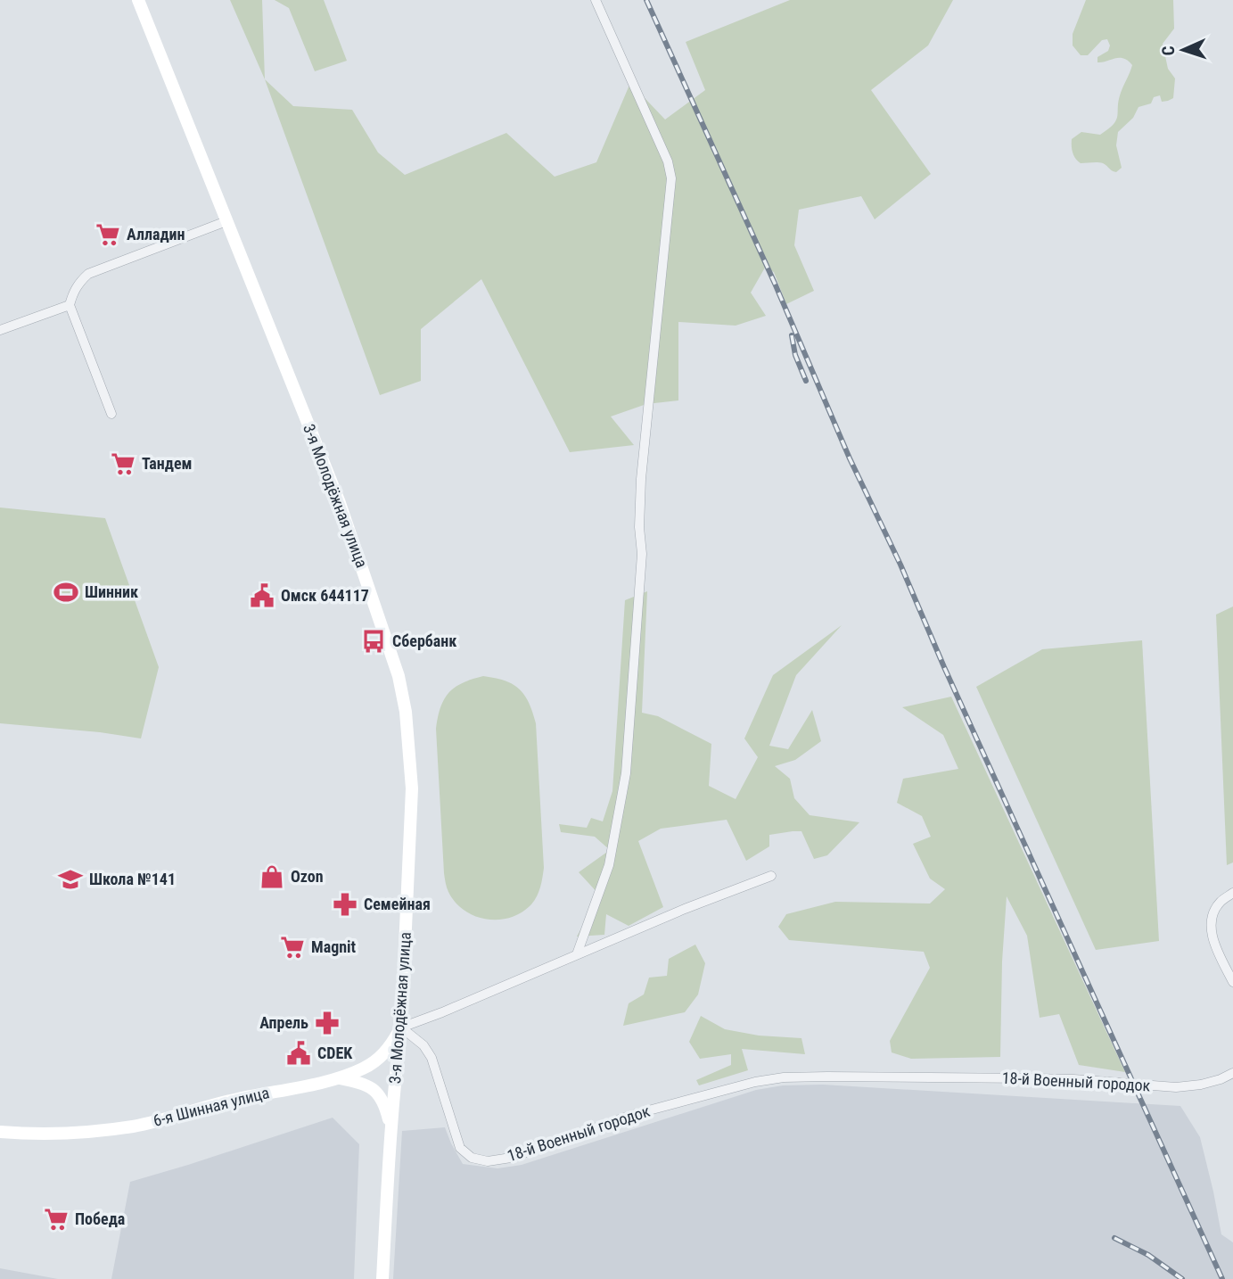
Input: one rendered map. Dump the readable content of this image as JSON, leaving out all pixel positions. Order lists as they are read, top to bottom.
{
  "streets": {
    "main road": ["3-я Молодёжная улица", "6-я Шинная улица"],
    "street": ["18-й Военный городок"]
  },
  "crossings": [
    ["3-я Молодёжная улица", "18-й Военный городок"],
    ["3-я Молодёжная улица", "6-я Шинная улица"],
    ["18-й Военный городок", "6-я Шинная улица"]
  ],
  "places": {
    "supermarket": [
      "Алладин",
      "Тандем",
      "Magnit",
      "Победа"
    ],
    "sports": ["Шинник"],
    "public building": ["Омск 644117", "CDEK"],
    "bus stop": ["Сбербанк"],
    "shop": ["Ozon"],
    "school or university": ["Школа №141"],
    "pharmacy": ["Семейная", "Апрель"]
  },
  "north": "left"
}
